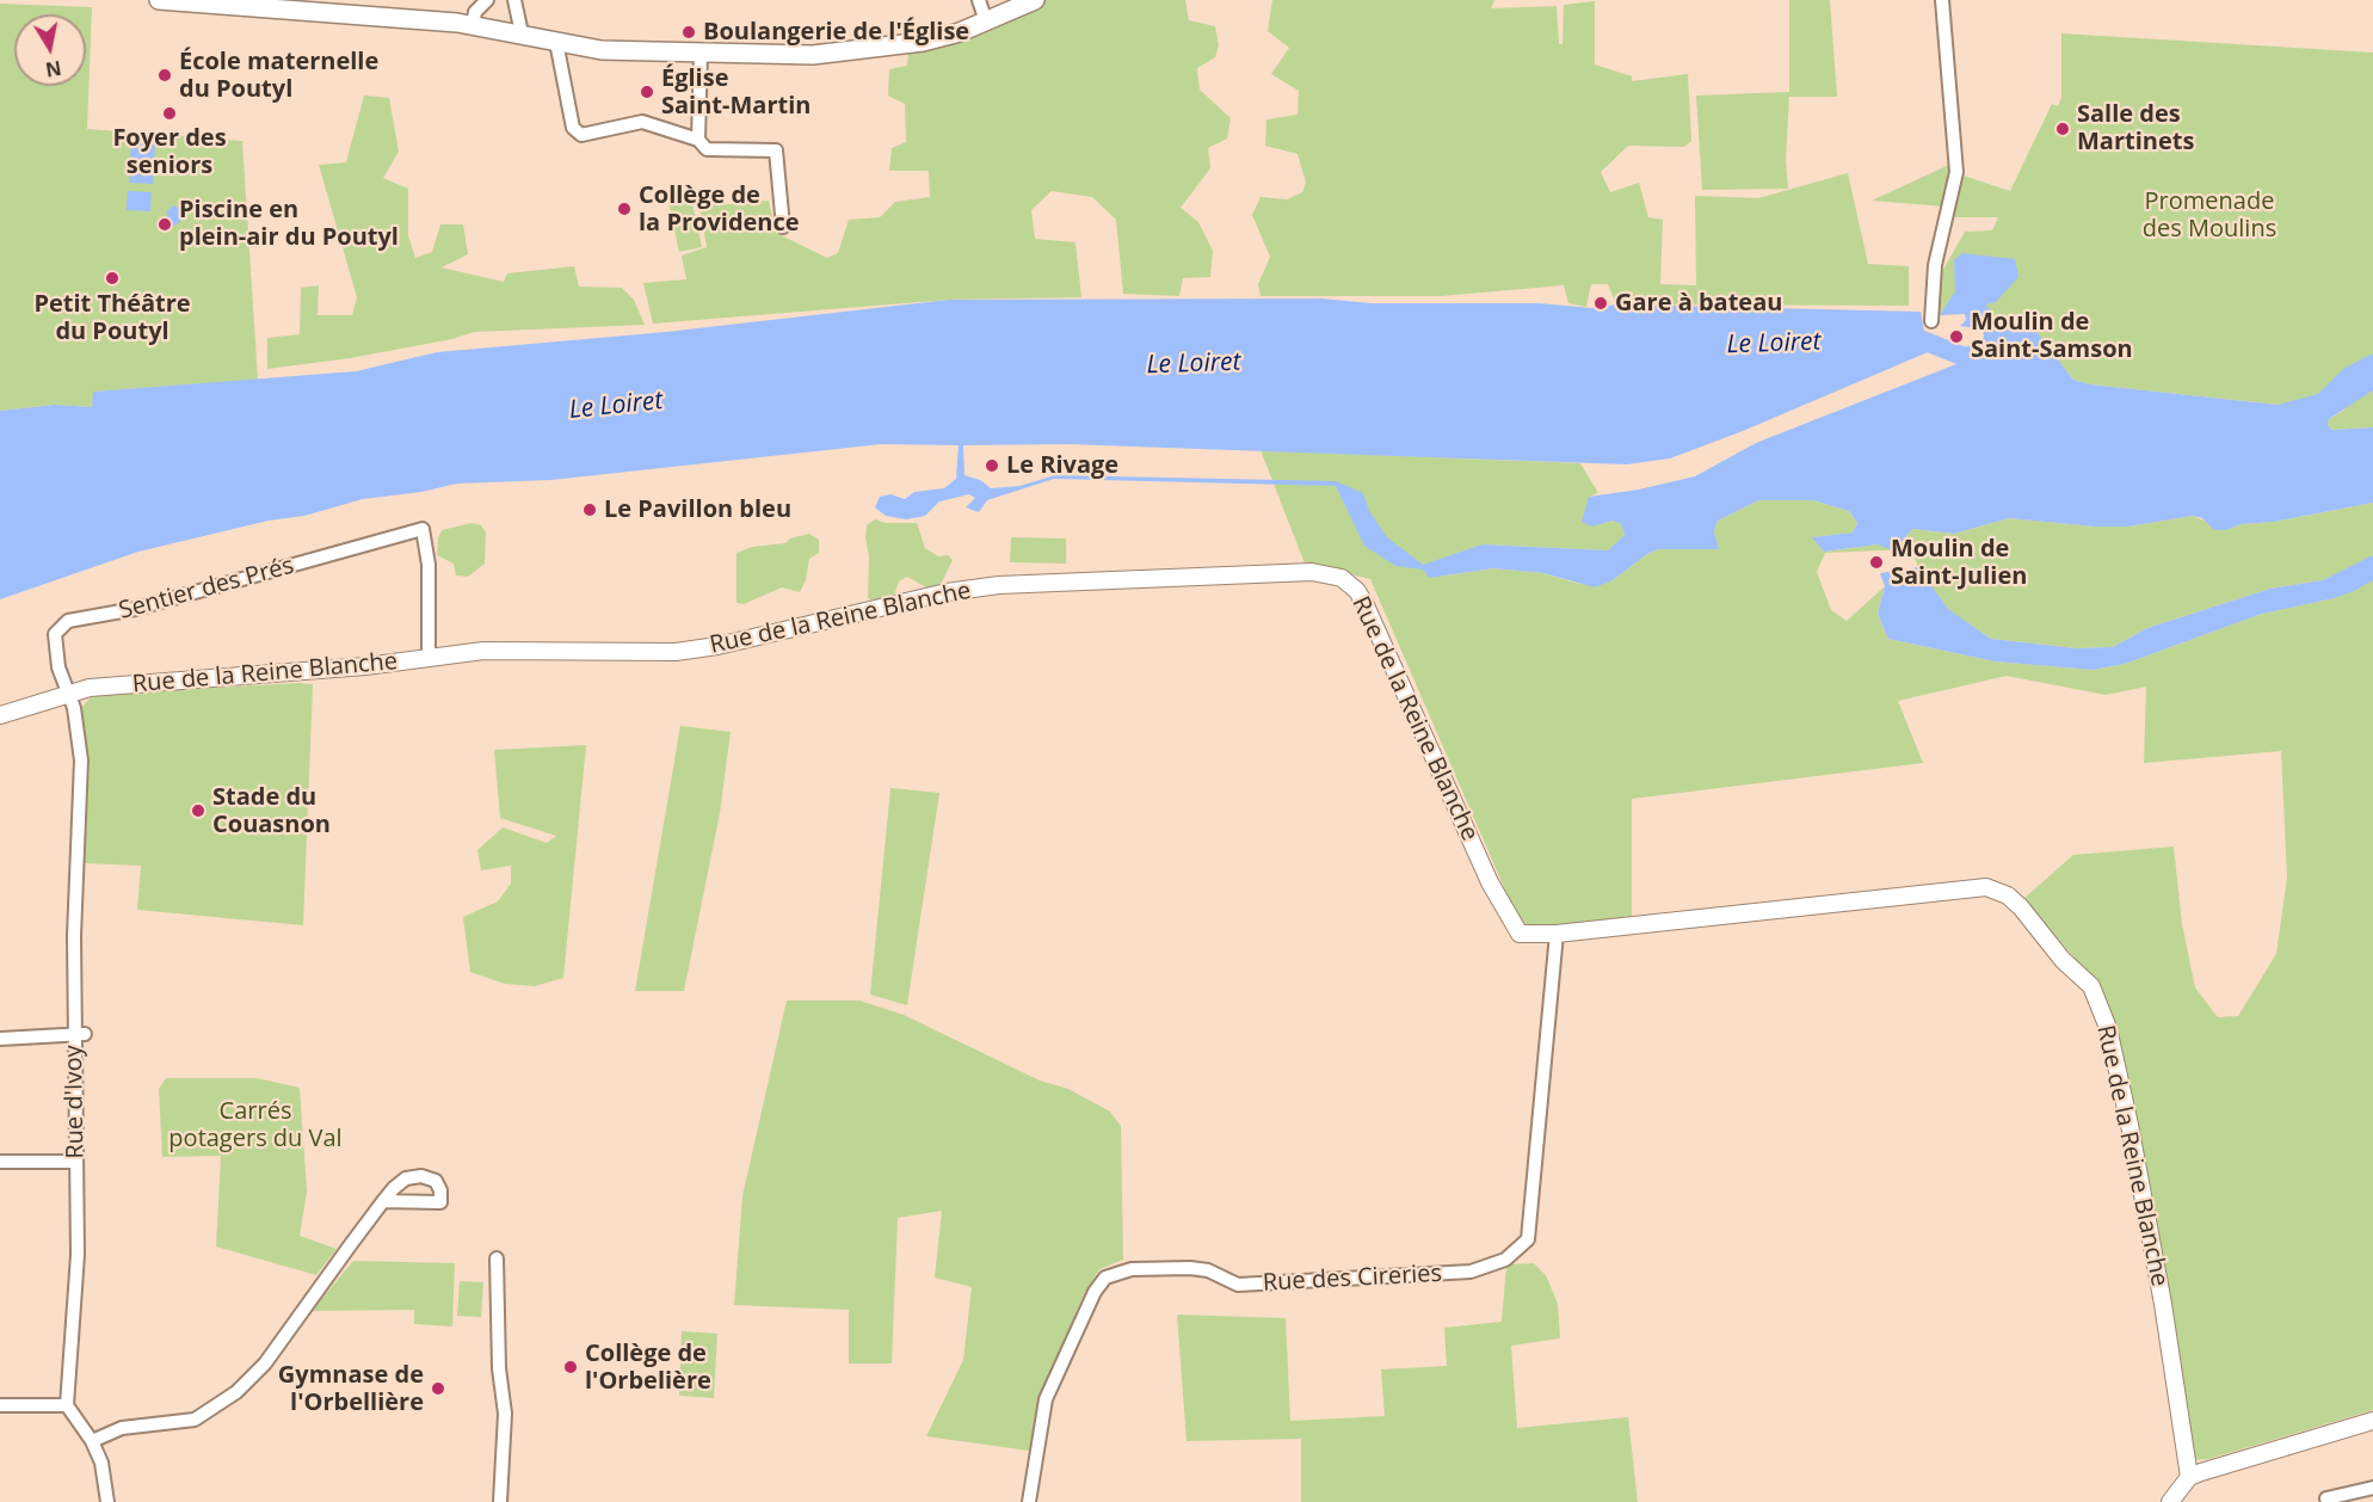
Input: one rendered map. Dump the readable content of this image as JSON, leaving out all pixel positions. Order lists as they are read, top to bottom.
{
  "streets": {
    "street": [
      "Sentier des Prés",
      "Rue de la Reine Blanche",
      "Rue d'Ivoy",
      "Rue des Cireries"
    ]
  },
  "crossings": [
    ["Sentier des Prés", "Rue de la Reine Blanche"],
    ["Sentier des Prés", "Rue d'Ivoy"],
    ["Rue de la Reine Blanche", "Rue d'Ivoy"],
    ["Rue de la Reine Blanche", "Rue des Cireries"]
  ],
  "water": ["Le Loiret"],
  "parks": ["Promenade des Moulins", "Carrés potagers du Val"],
  "places": [
    "Boulangerie de l'Église",
    "École maternelle du Poutyl",
    "Église Saint-Martin",
    "Foyer des seniors",
    "Salle des Martinets",
    "Collège de la Providence",
    "Piscine en plein-air du Poutyl",
    "Petit Théâtre du Poutyl",
    "Gare à bateau",
    "Moulin de Saint-Samson",
    "Le Rivage",
    "Le Pavillon bleu",
    "Moulin de Saint-Julien",
    "Stade du Couasnon",
    "Collège de l'Orbelière",
    "Gymnase de l'Orbellière"
  ],
  "north": "bottom"
}
